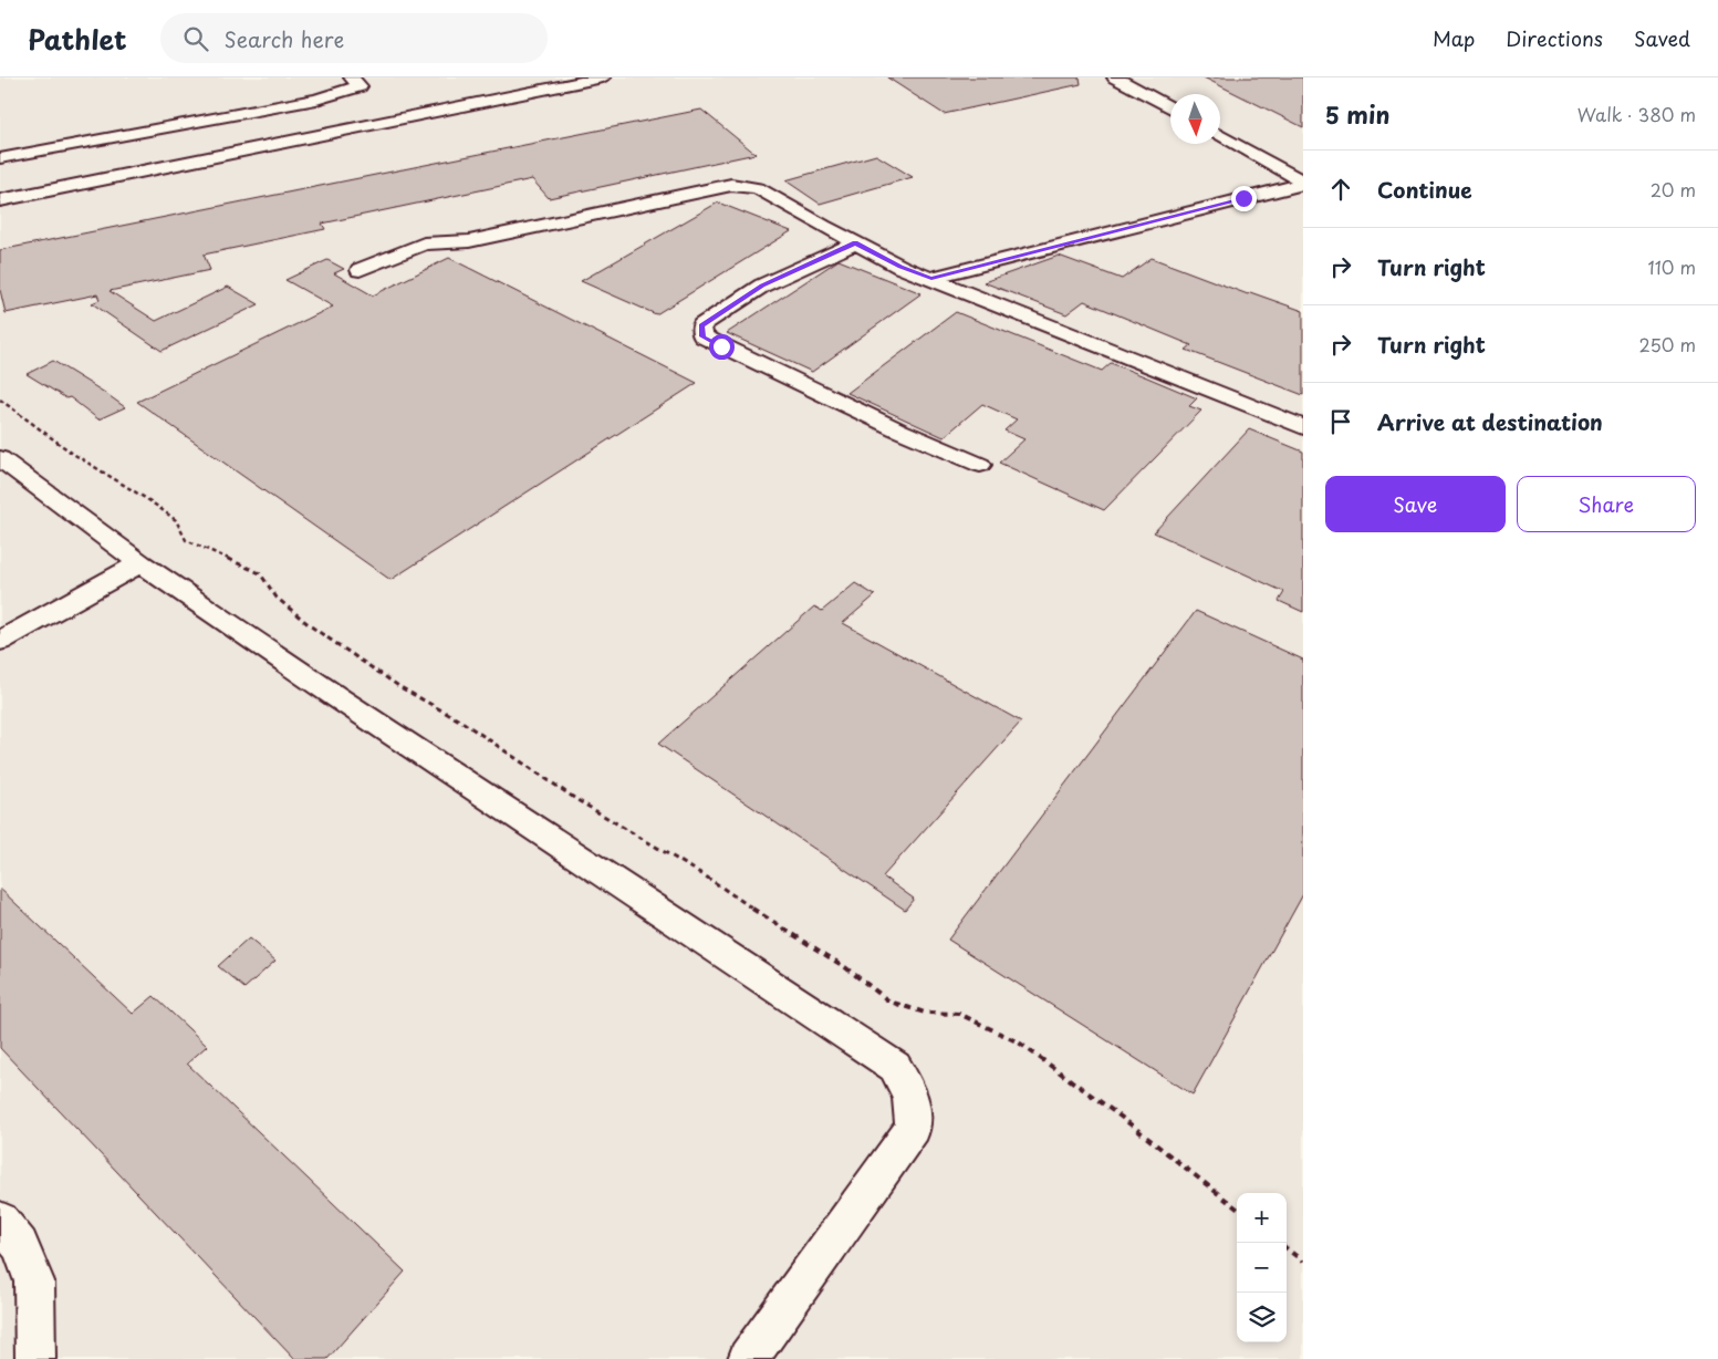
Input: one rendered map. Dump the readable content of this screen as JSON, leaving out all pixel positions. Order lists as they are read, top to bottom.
{
  "north": "bottom",
  "page": {
    "header": "Pathlet",
    "search": "Search here",
    "nav": ["Map", "Directions", "Saved"],
    "heading": ["5 min", "Walk · 380 m"],
    "list": [
      ["Continue", "20 m"],
      ["Turn right", "110 m"],
      ["Turn right", "250 m"],
      "Arrive at destination"
    ],
    "buttons": ["Save", "Share"],
    "map_buttons": ["+", "−"]
  }
}
